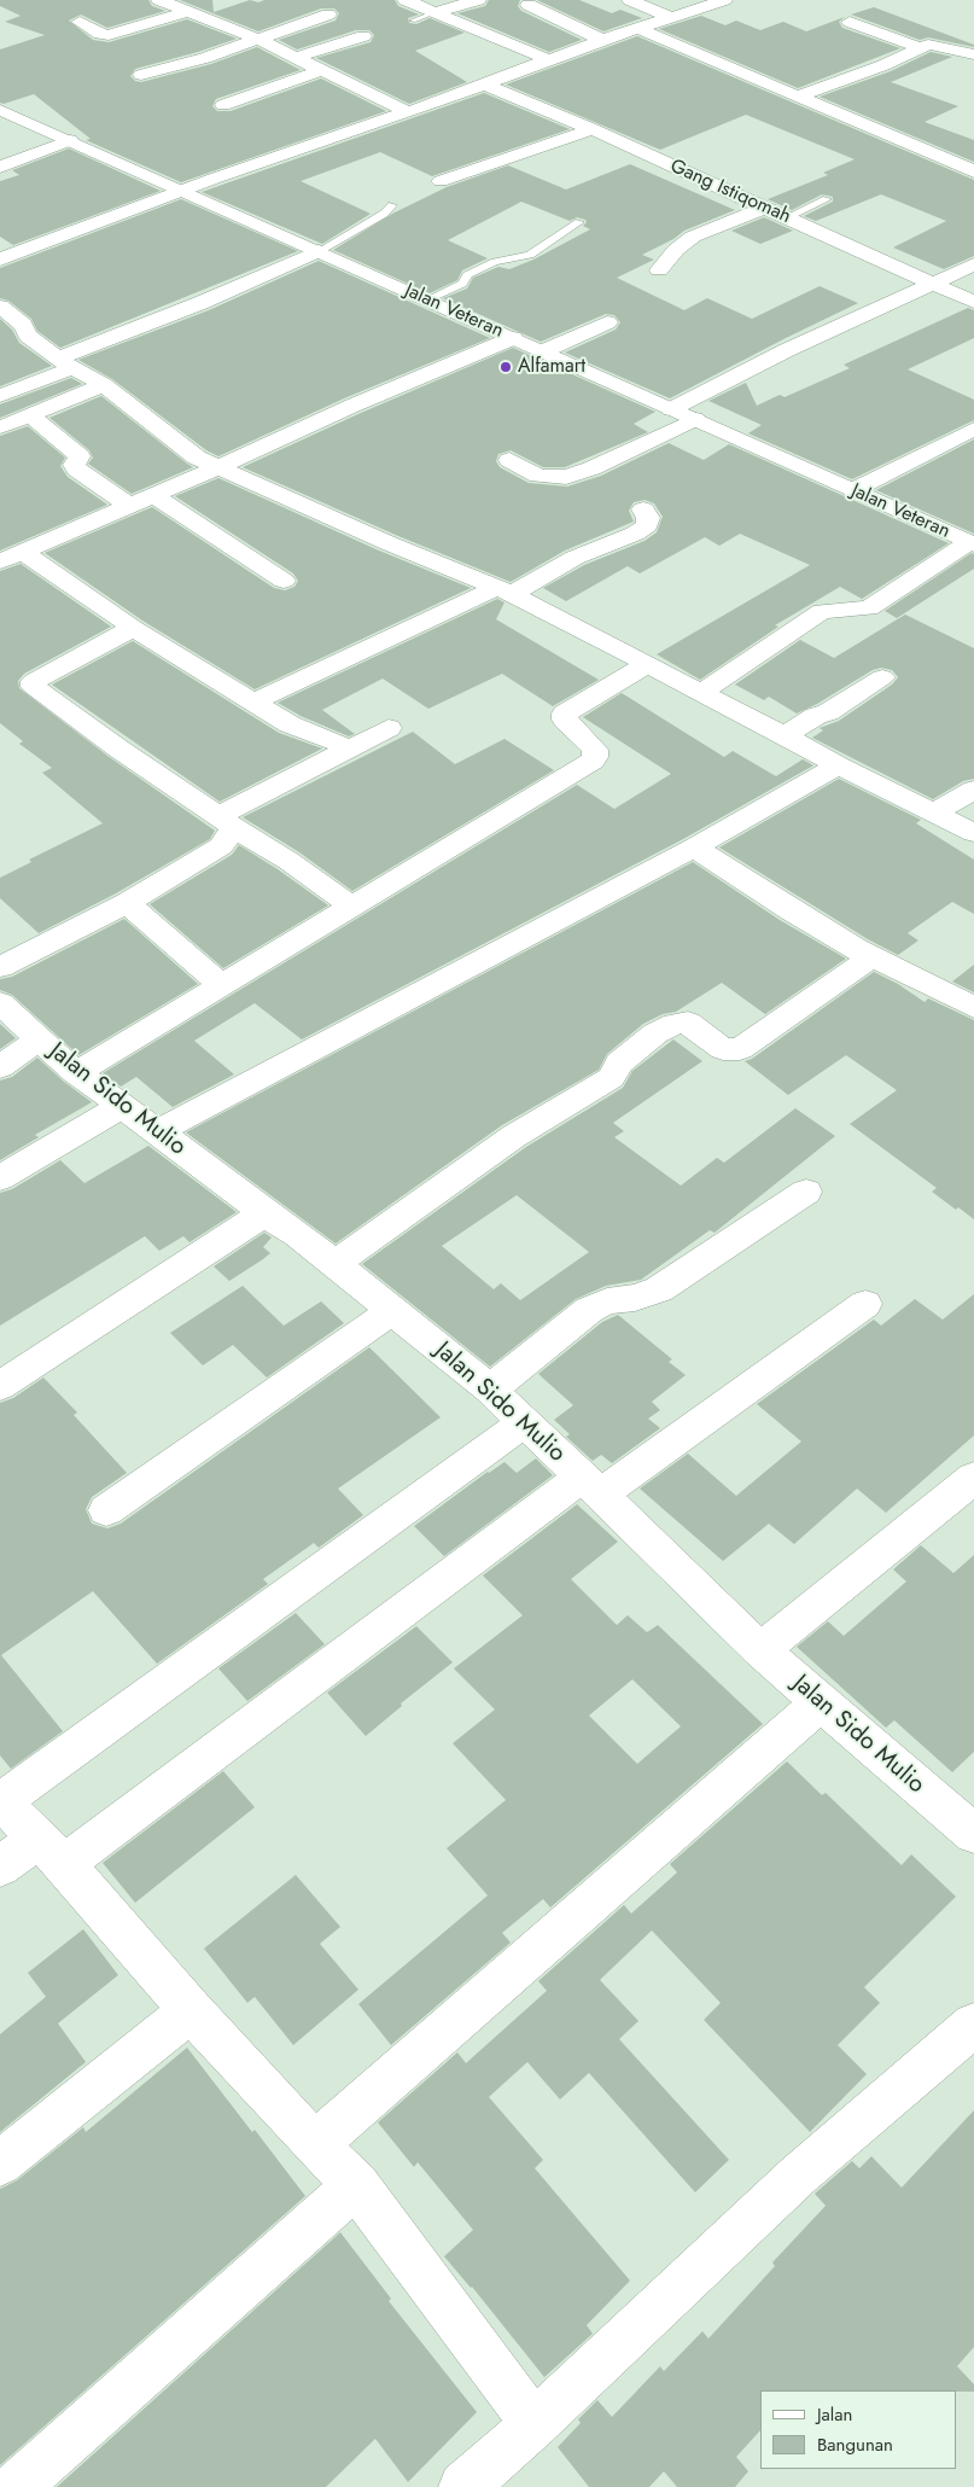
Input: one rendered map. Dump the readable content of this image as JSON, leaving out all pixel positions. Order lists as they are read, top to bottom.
{
  "streets": {
    "street": ["Gang Istiqomah", "Jalan Veteran", "Jalan Sido Mulio"]
  },
  "places": ["Alfamart"],
  "legend": ["Jalan", "Bangunan"]
}
